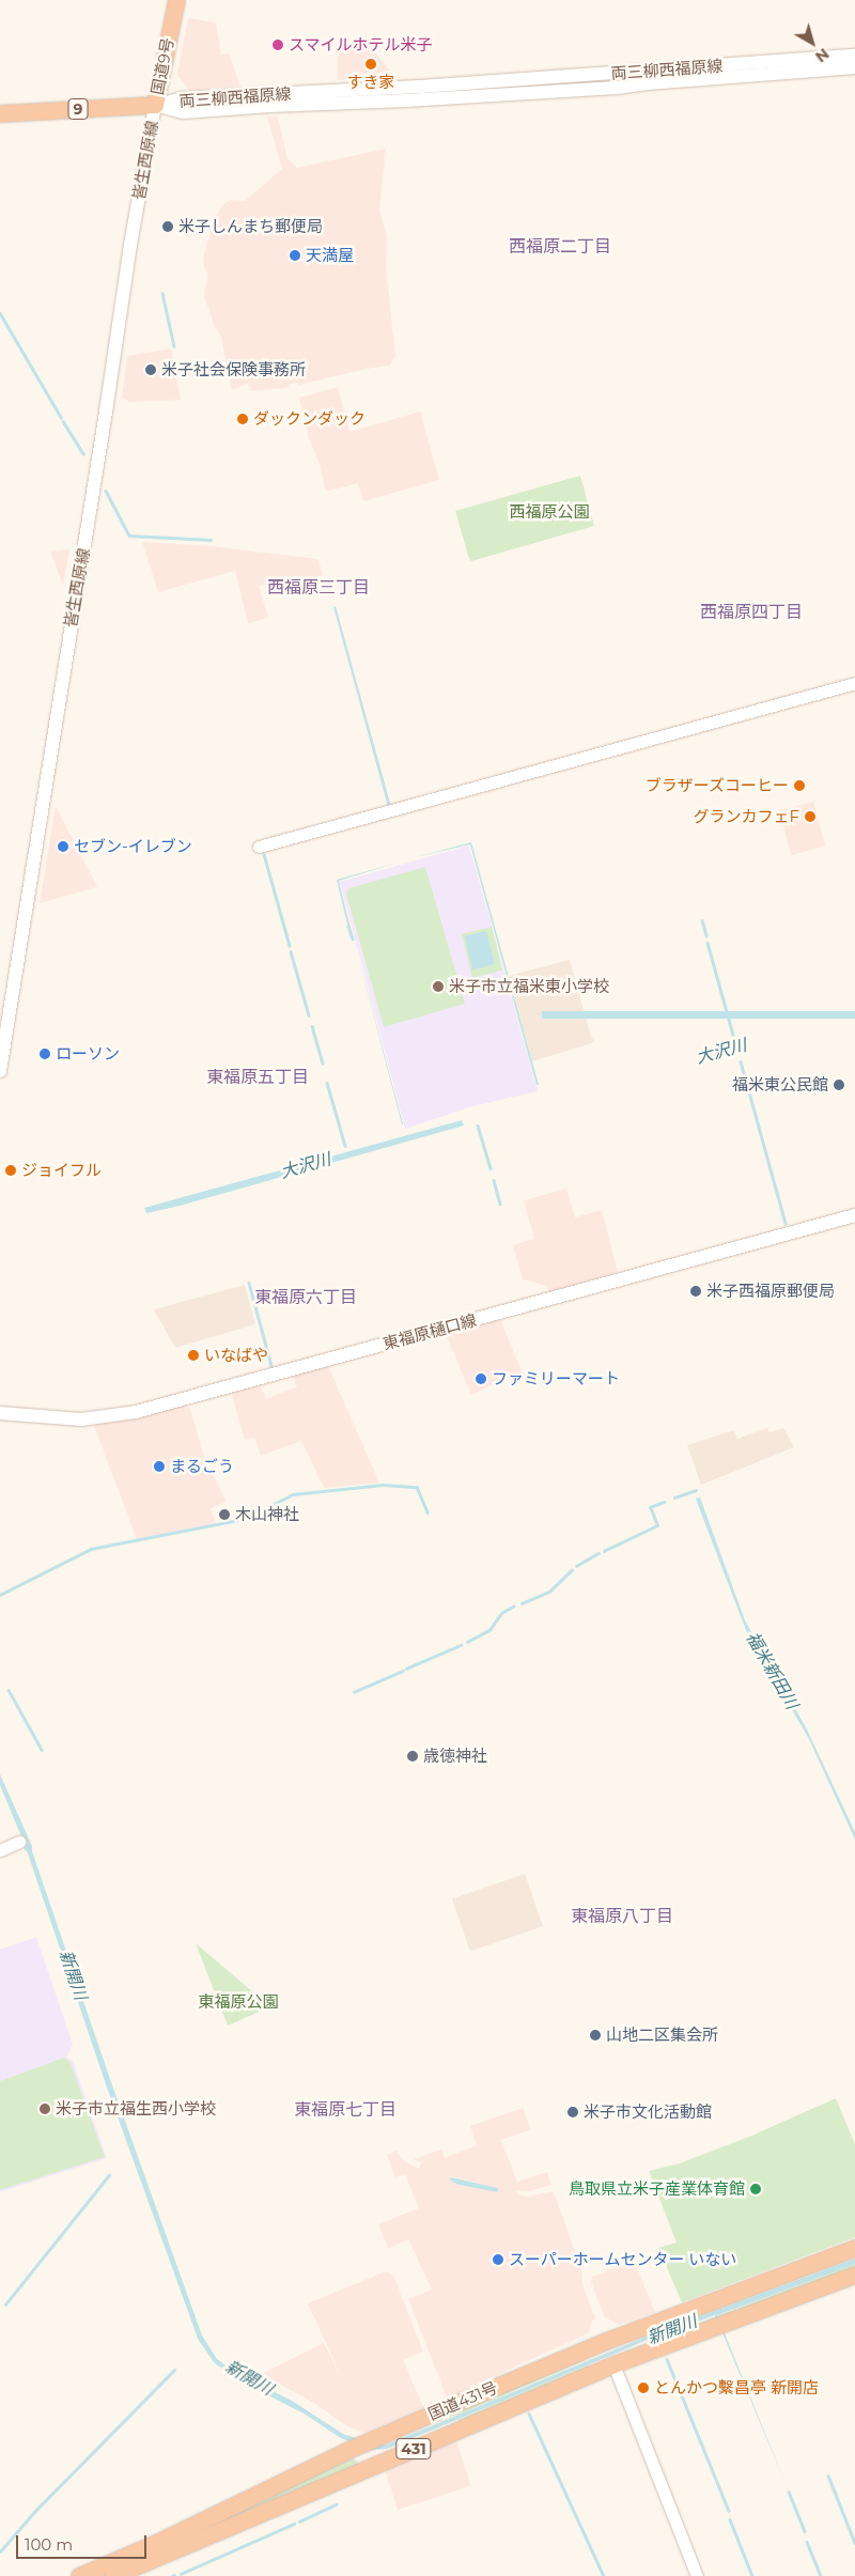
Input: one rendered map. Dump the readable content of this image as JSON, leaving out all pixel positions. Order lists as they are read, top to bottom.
{
  "streets": {
    "highway": [
      "国道9号",
      "9",
      "国道431号",
      "431"
    ],
    "main road": ["両三柳西福原線", "皆生西原線", "東福原樋口線"]
  },
  "crossings": [
    ["国道9号", "両三柳西福原線"],
    ["国道9号", "皆生西原線"],
    ["両三柳西福原線", "皆生西原線"]
  ],
  "districts": [
    "西福原二丁目",
    "西福原三丁目",
    "西福原四丁目",
    "東福原五丁目",
    "東福原六丁目",
    "東福原八丁目",
    "東福原七丁目"
  ],
  "water": ["大沢川", "福米新田川", "新開川"],
  "parks": ["西福原公園", "東福原公園"],
  "places": [
    "スマイルホテル米子",
    "すき家",
    "米子しんまち郵便局",
    "天満屋",
    "米子社会保険事務所",
    "ダックンダック",
    "ブラザーズコーヒー",
    "グランカフェF",
    "セブン-イレブン",
    "米子市立福米東小学校",
    "ローソン",
    "福米東公民館",
    "ジョイフル",
    "米子西福原郵便局",
    "いなばや",
    "ファミリーマート",
    "まるごう",
    "木山神社",
    "歳徳神社",
    "山地二区集会所",
    "米子市立福生西小学校",
    "米子市文化活動館",
    "鳥取県立米子産業体育館",
    "スーパーホームセンター いない",
    "とんかつ繫昌亭 新開店"
  ],
  "scale_bar": "100 m",
  "north": "bottom right"
}
